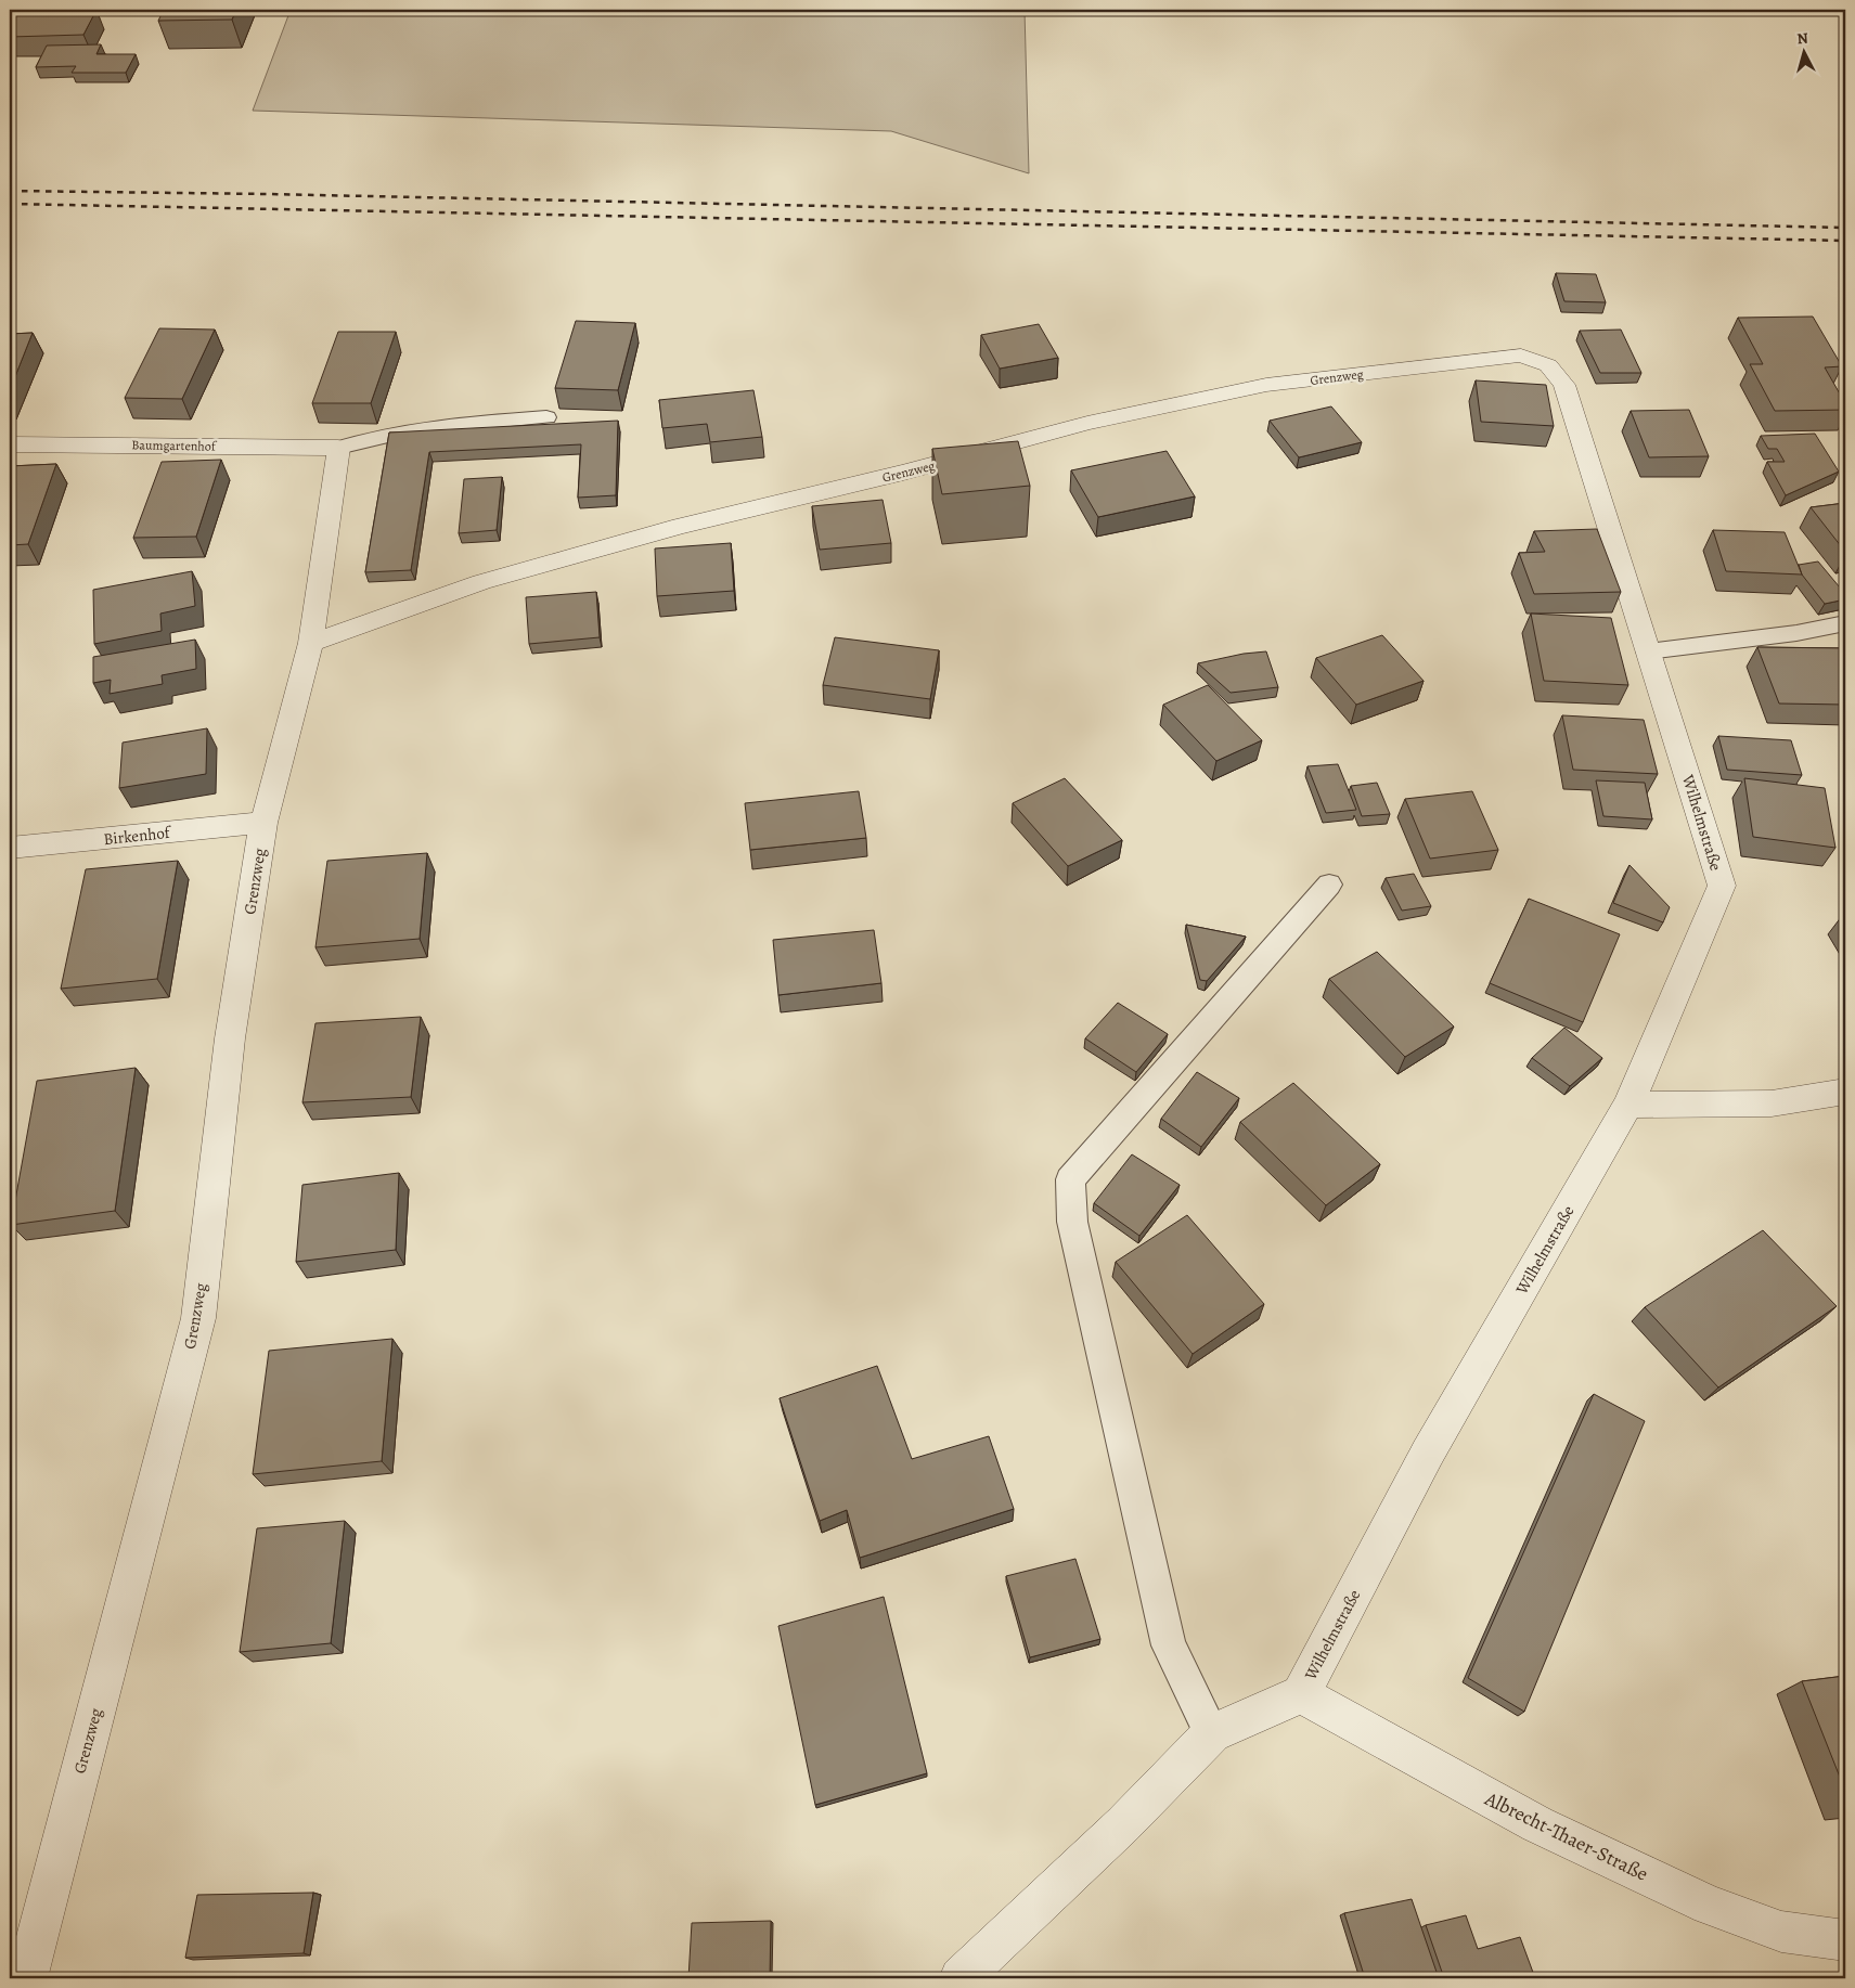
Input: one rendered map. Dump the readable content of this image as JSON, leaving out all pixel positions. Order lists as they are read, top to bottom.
{
  "streets": {
    "street": [
      "Grenzweg",
      "Baumgartenhof",
      "Wilhelmstraße",
      "Birkenhof",
      "Albrecht-Thaer-Straße"
    ]
  },
  "crossings": [
    ["Grenzweg", "Baumgartenhof"],
    ["Grenzweg", "Wilhelmstraße"],
    ["Grenzweg", "Birkenhof"],
    ["Wilhelmstraße", "Albrecht-Thaer-Straße"]
  ],
  "north": "top"
}
